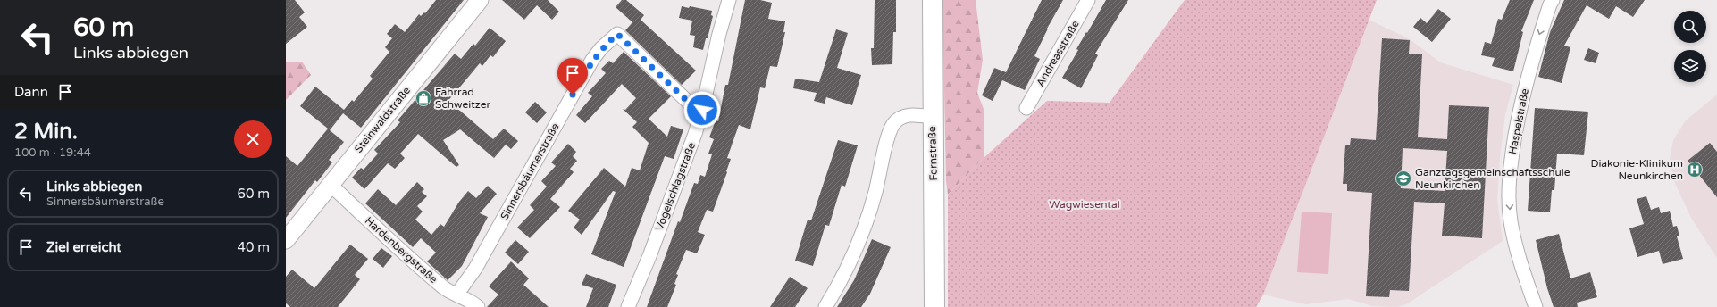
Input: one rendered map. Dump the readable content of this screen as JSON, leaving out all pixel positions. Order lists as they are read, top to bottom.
{
  "streets": {
    "main road": ["Fernstraße"],
    "street": [
      "Andreasstraße",
      "Steinwaldstraße",
      "Haspelstraße",
      "Sinnersbäumerstraße",
      "Vogelschlagstraße",
      "Hardenbergstraße"
    ]
  },
  "crossings": [
    ["Steinwaldstraße", "Hardenbergstraße"],
    ["Sinnersbäumerstraße", "Vogelschlagstraße"],
    ["Sinnersbäumerstraße", "Hardenbergstraße"]
  ],
  "one_way": ["Haspelstraße"],
  "parks": ["Wagwiesental"],
  "places": {
    "shop": ["Fahrrad Schweitzer"],
    "hospital": ["Diakonie-Klinikum Neunkirchen"],
    "school or university": ["Ganztagsgemeinschaftsschule Neunkirchen"]
  },
  "page": {
    "turn": ["60 m", "Links abbiegen"],
    "then": "Dann",
    "heading": ["2 Min.", "100 m · 19:44"],
    "list": [
      {
        "name": "Links abbiegen",
        "note": "Sinnersbäumerstraße",
        "value": "60 m"
      },
      {
        "name": "Ziel erreicht",
        "value": "40 m"
      }
    ]
  }
}
